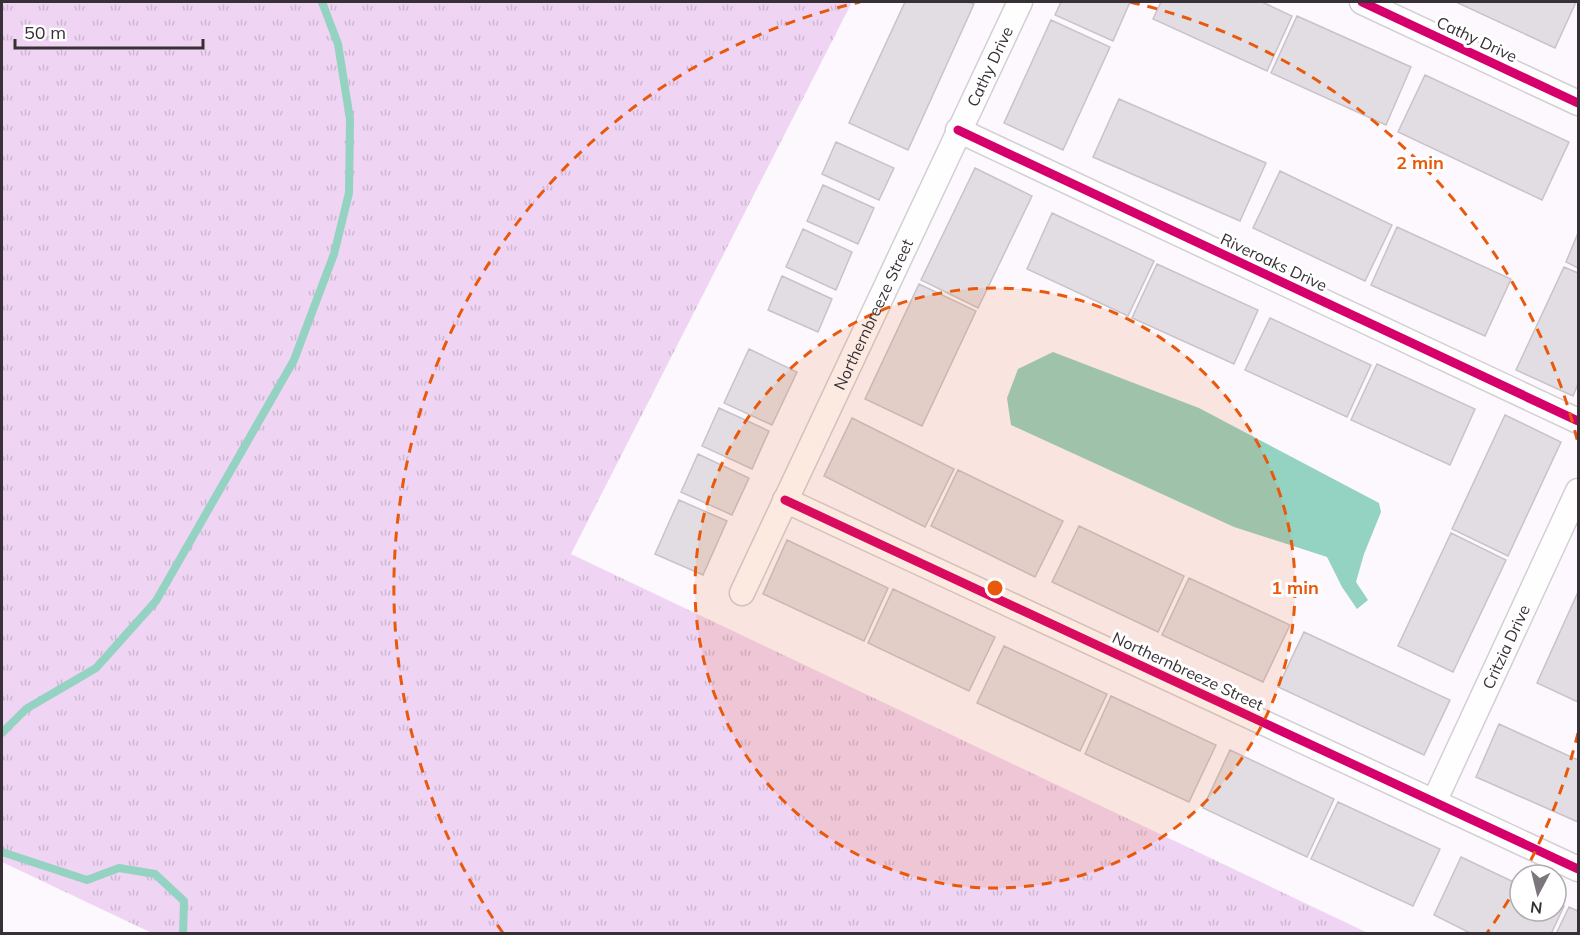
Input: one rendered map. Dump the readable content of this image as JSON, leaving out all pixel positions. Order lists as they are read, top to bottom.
{
  "streets": {
    "street": [
      "Cathy Drive",
      "Riveroaks Drive",
      "Northernbreeze Street",
      "Critzia Drive"
    ]
  },
  "crossings": [
    ["Cathy Drive", "Riveroaks Drive"],
    ["Cathy Drive", "Northernbreeze Street"],
    ["Riveroaks Drive", "Northernbreeze Street"],
    ["Northernbreeze Street", "Critzia Drive"]
  ],
  "scale_bar": "50 m",
  "north": "bottom",
  "rings": ["2 min", "1 min"]
}
